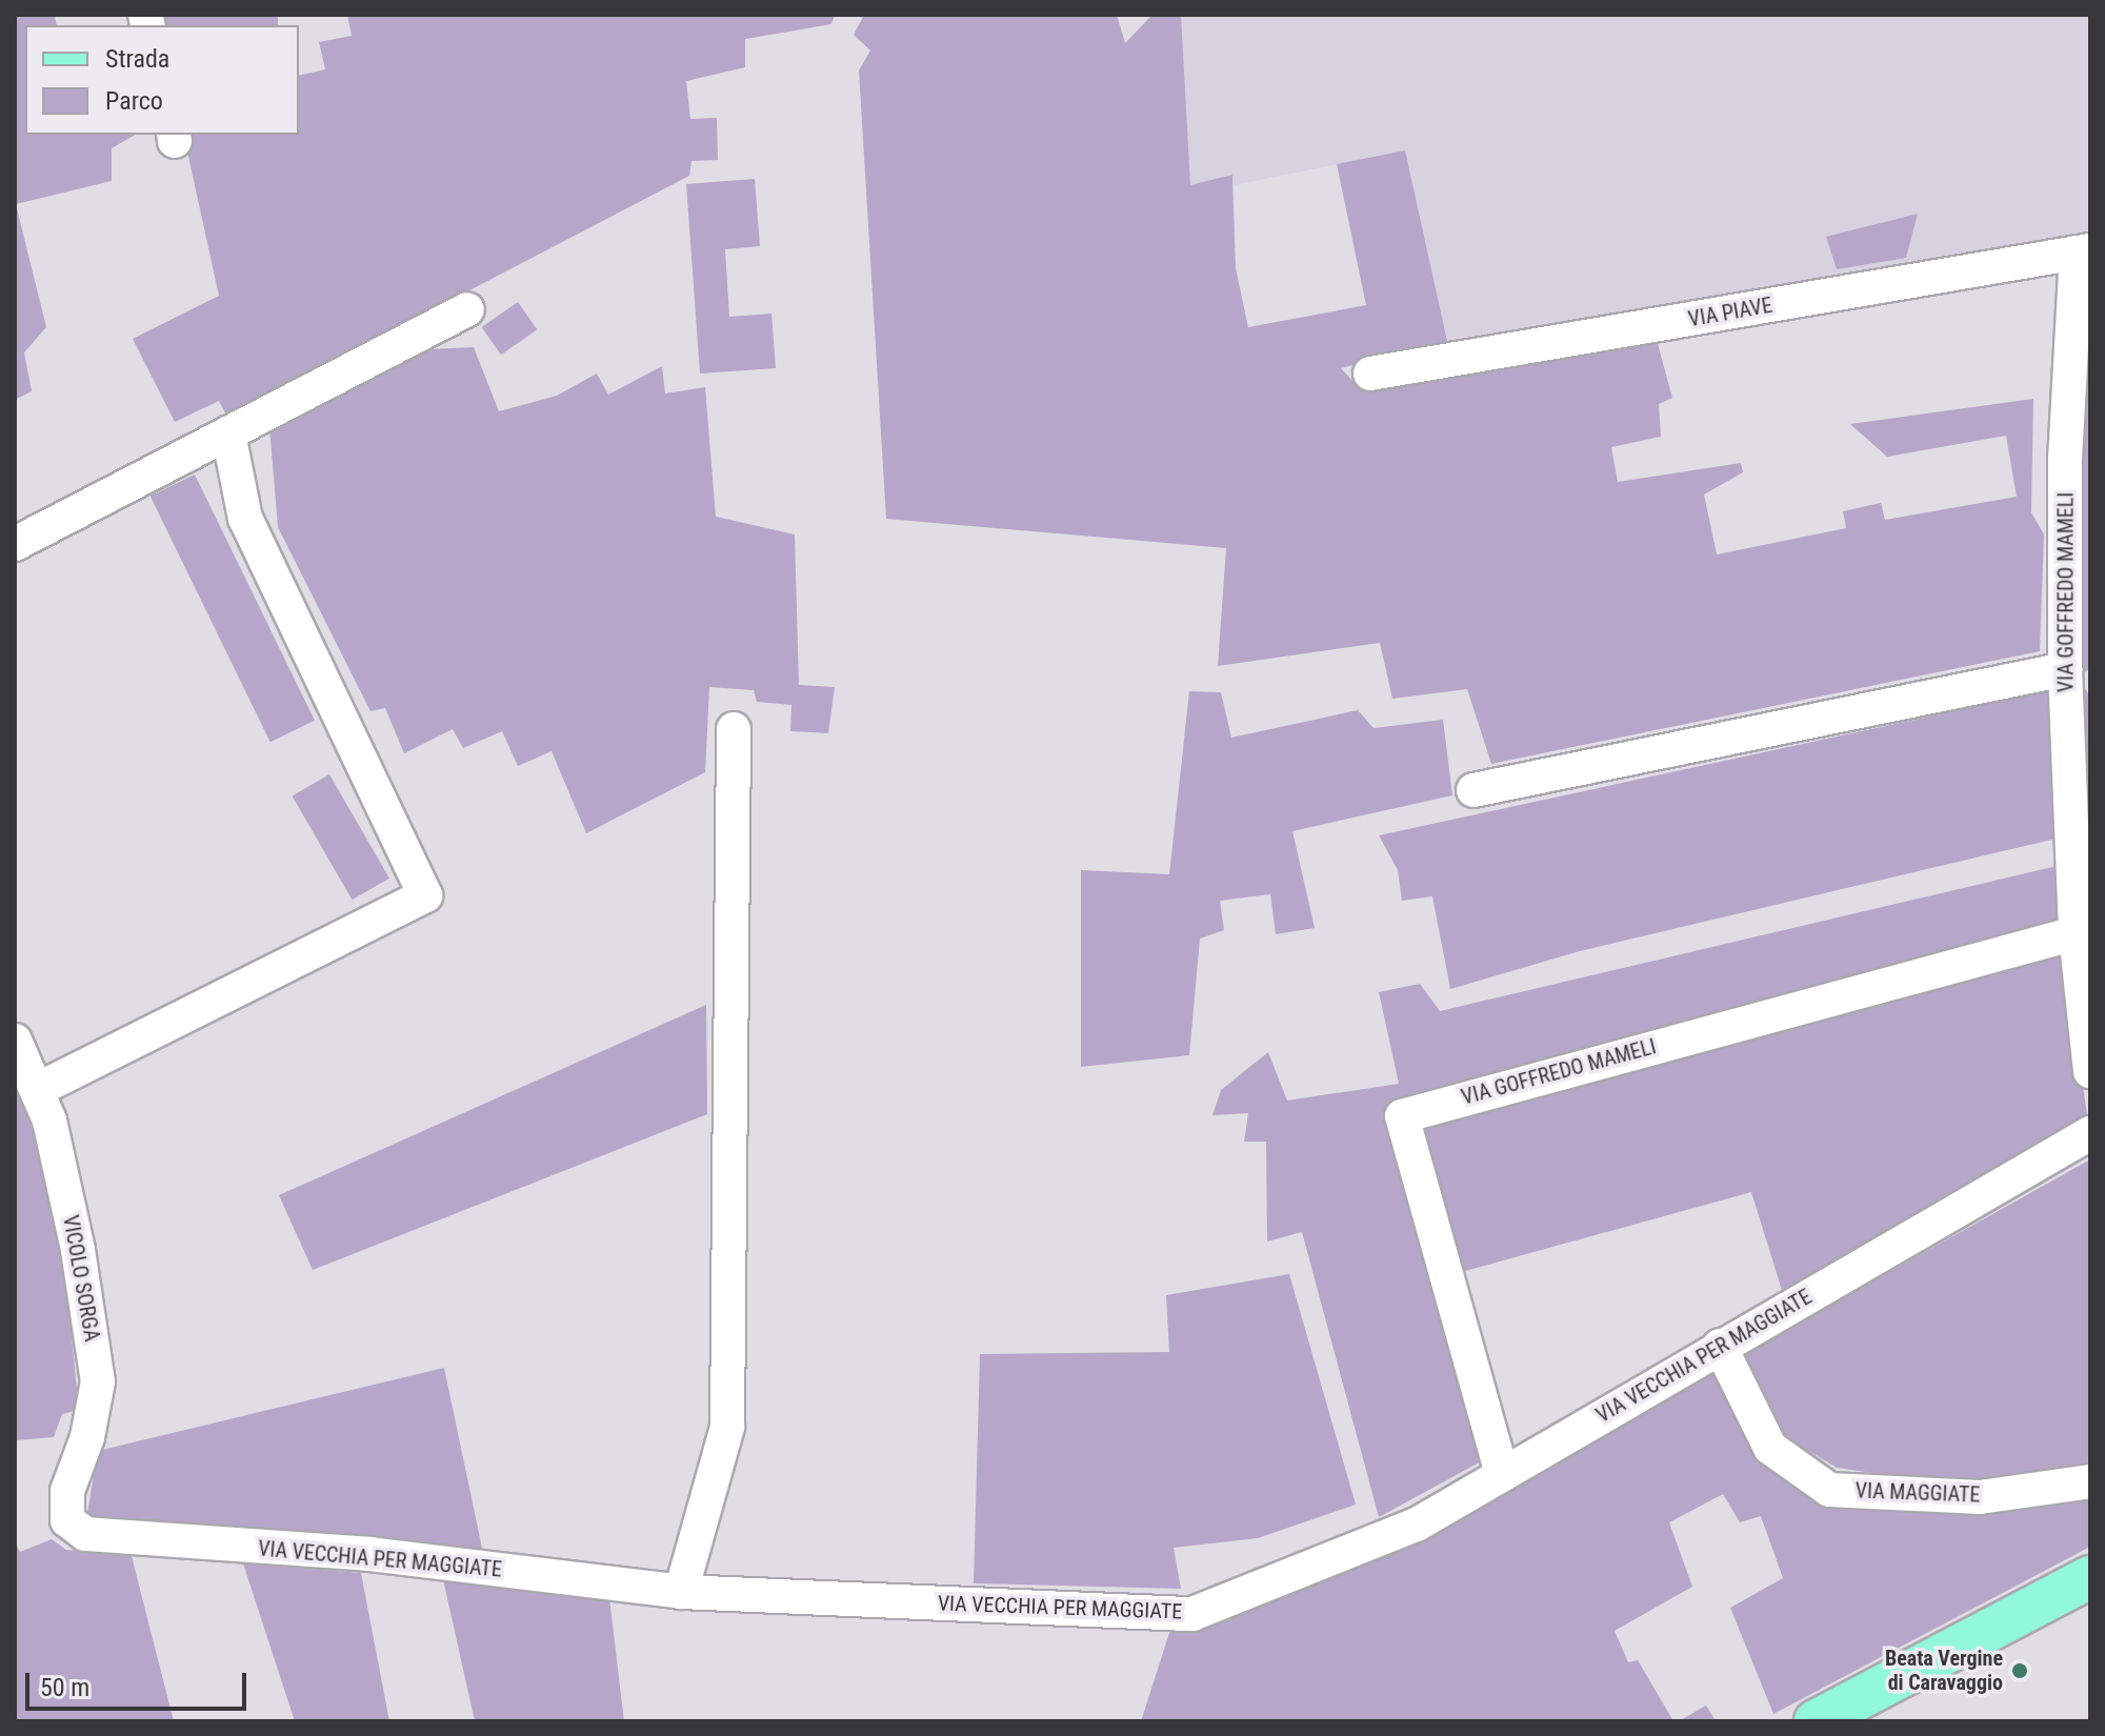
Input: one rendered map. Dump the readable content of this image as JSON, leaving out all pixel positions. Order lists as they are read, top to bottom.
{
  "streets": {
    "street": [
      "VIA PIAVE",
      "VIA GOFFREDO MAMELI",
      "VICOLO SORGA",
      "VIA VECCHIA PER MAGGIATE",
      "VIA MAGGIATE"
    ]
  },
  "crossings": [
    ["VIA PIAVE", "VIA GOFFREDO MAMELI"],
    ["VIA GOFFREDO MAMELI", "VIA VECCHIA PER MAGGIATE"],
    ["VICOLO SORGA", "VIA VECCHIA PER MAGGIATE"],
    ["VIA VECCHIA PER MAGGIATE", "VIA MAGGIATE"]
  ],
  "places": ["Beata Vergine di Caravaggio"],
  "legend": ["Strada", "Parco"],
  "scale_bar": "50 m"
}
